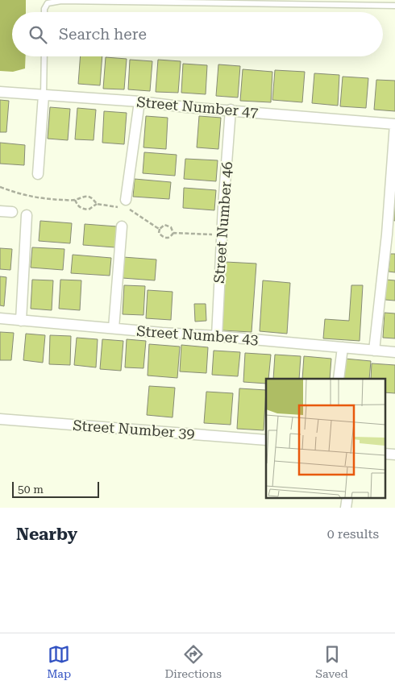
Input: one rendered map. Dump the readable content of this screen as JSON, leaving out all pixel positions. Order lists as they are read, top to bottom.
{
  "streets": {
    "street": [
      "Street Number 47",
      "Street Number 46",
      "Street Number 43",
      "Street Number 39"
    ]
  },
  "crossings": [
    ["Street Number 47", "Street Number 46"],
    ["Street Number 46", "Street Number 43"]
  ],
  "scale_bar": "50 m",
  "page": {
    "search": "Search here",
    "scale": "50 m",
    "heading": ["Nearby", "0 results"],
    "nav": ["Map", "Directions", "Saved"]
  }
}
